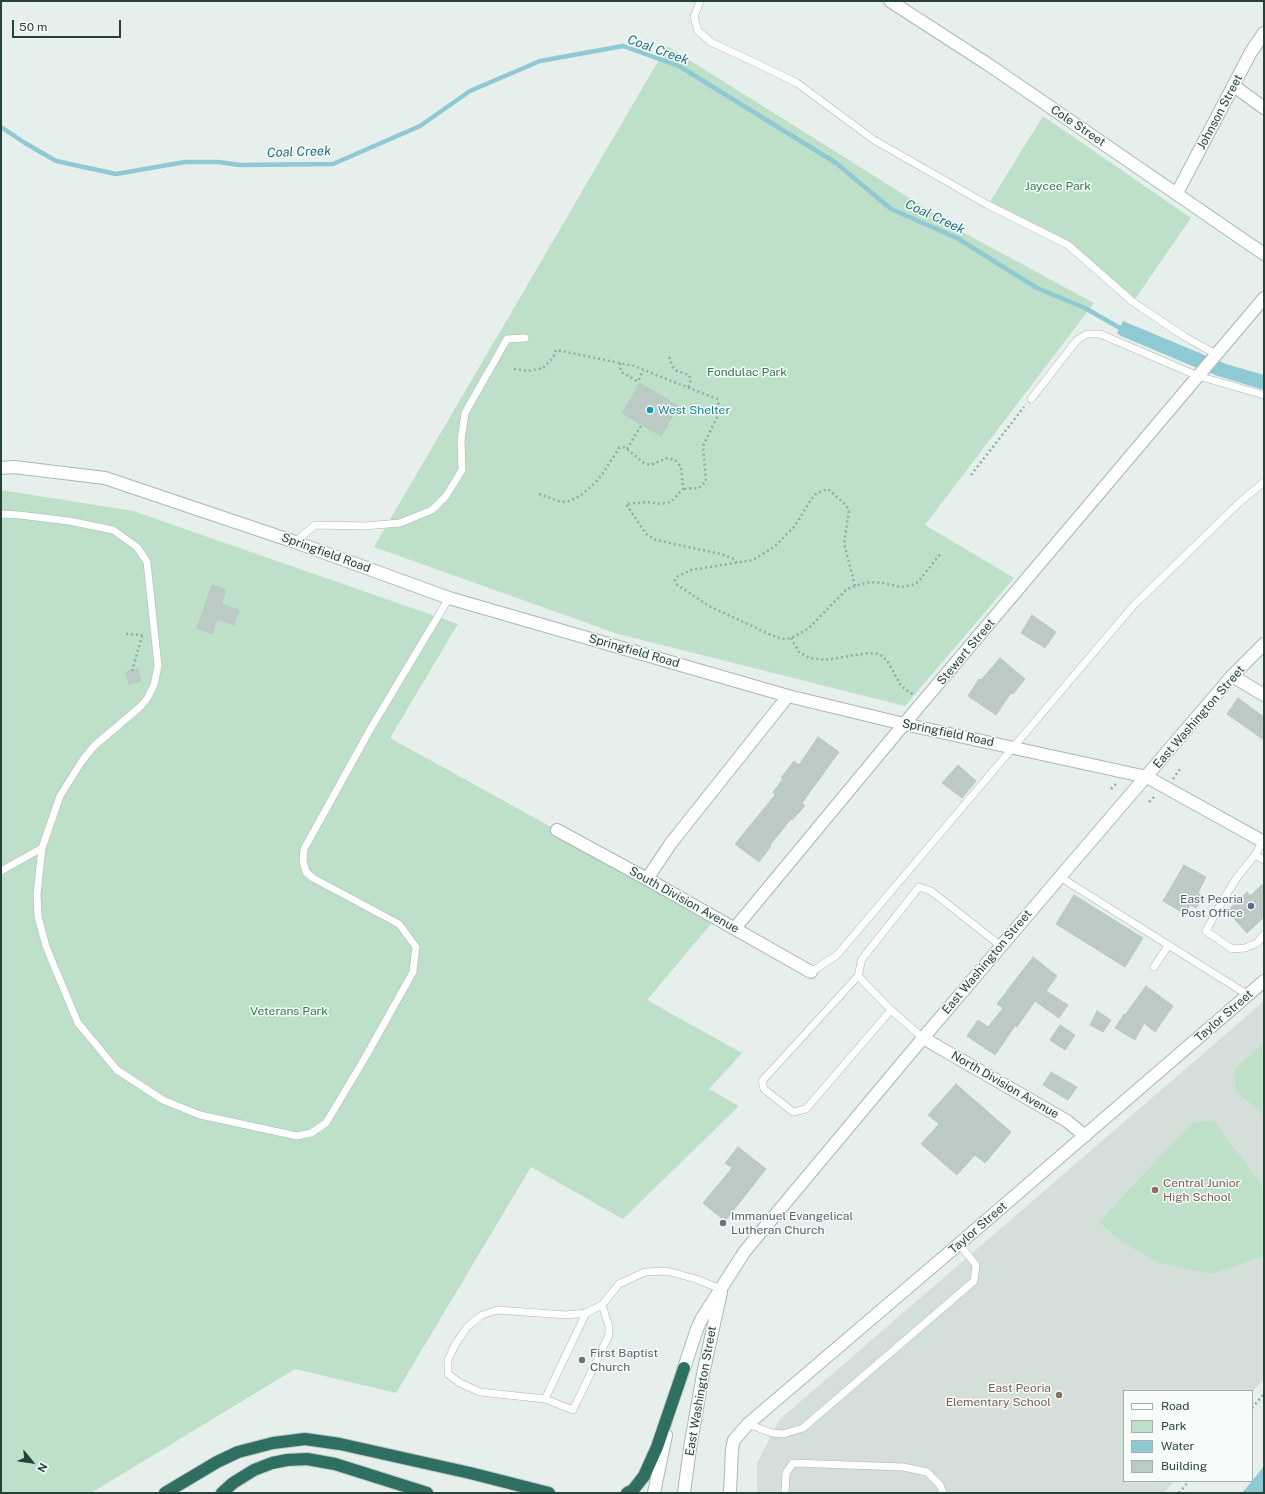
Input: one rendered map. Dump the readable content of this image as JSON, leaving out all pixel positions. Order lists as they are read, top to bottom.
{
  "streets": {
    "street": [
      "Johnson Street",
      "Cole Street",
      "Springfield Road",
      "Stewart Street",
      "East Washington Street",
      "South Division Avenue",
      "Taylor Street",
      "North Division Avenue"
    ]
  },
  "crossings": [
    ["Johnson Street", "Cole Street"],
    ["Springfield Road", "Stewart Street"],
    ["Springfield Road", "East Washington Street"],
    ["Stewart Street", "South Division Avenue"],
    ["East Washington Street", "North Division Avenue"],
    ["Taylor Street", "North Division Avenue"]
  ],
  "water": ["Coal Creek"],
  "parks": ["Jaycee Park", "Fondulac Park", "Veterans Park"],
  "places": [
    "West Shelter",
    "East Peoria Post Office",
    "Central Junior High School",
    "Immanuel Evangelical Lutheran Church",
    "First Baptist Church",
    "East Peoria Elementary School"
  ],
  "legend": [
    "Road",
    "Park",
    "Water",
    "Building"
  ],
  "scale_bar": "50 m",
  "north": "bottom right"
}
